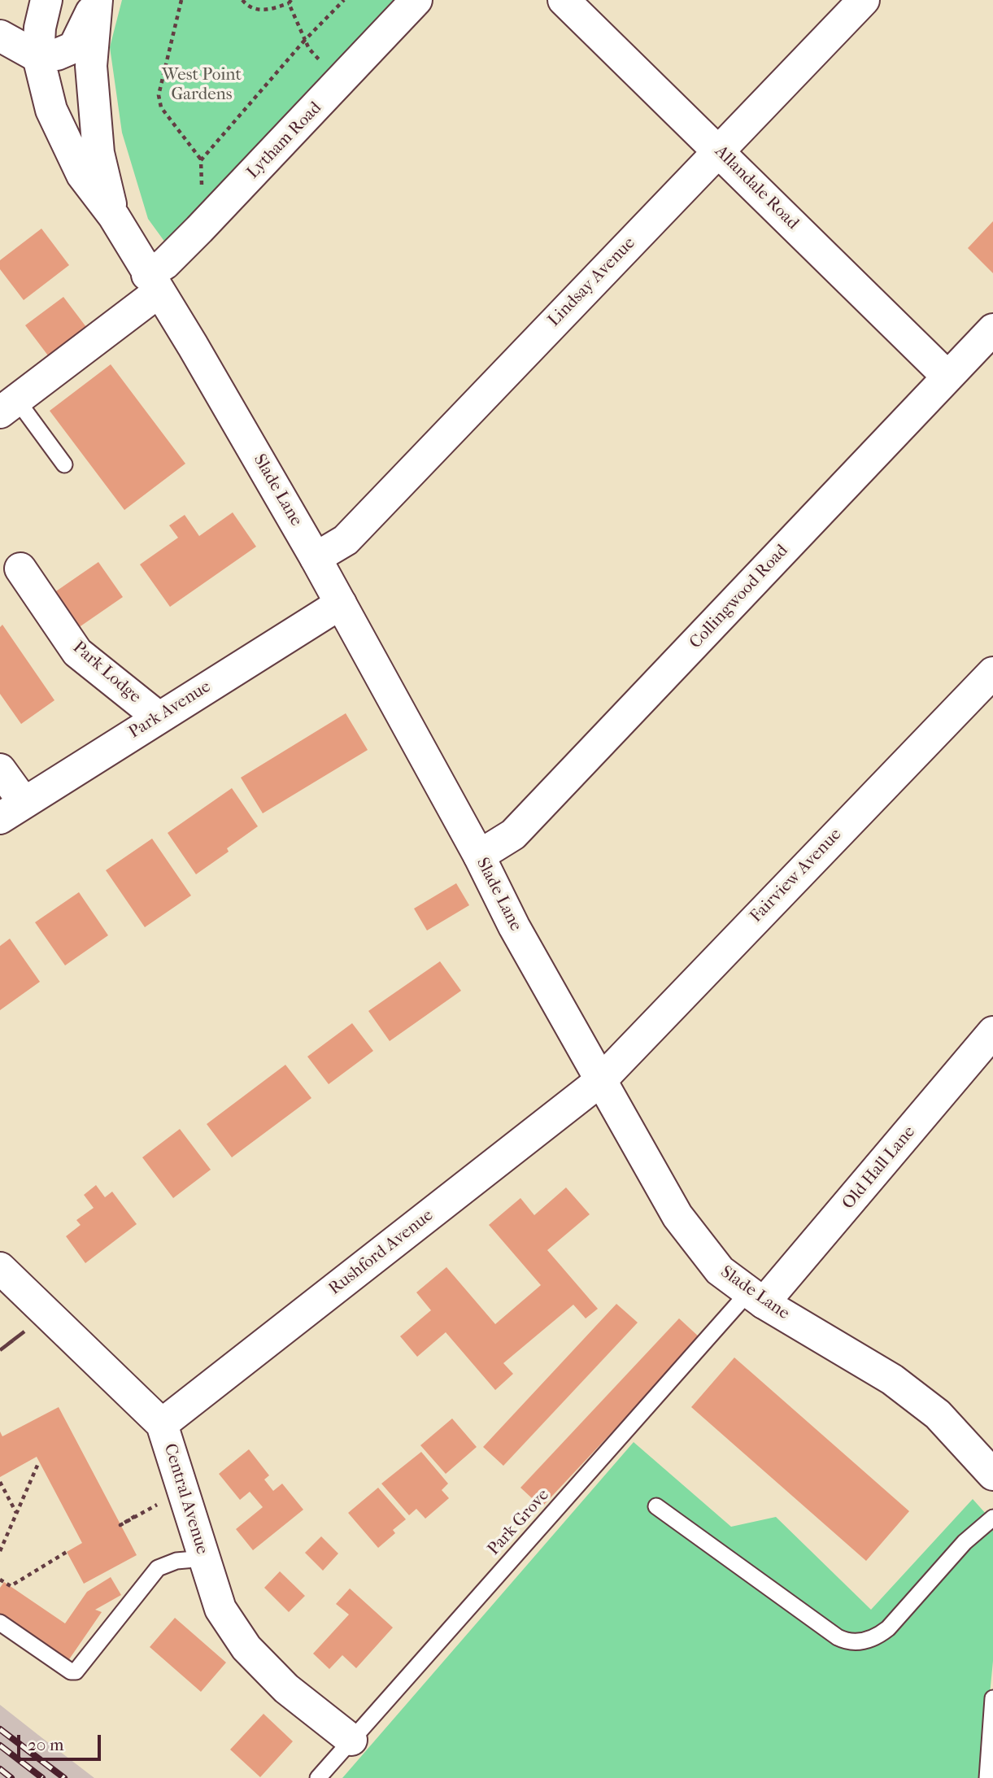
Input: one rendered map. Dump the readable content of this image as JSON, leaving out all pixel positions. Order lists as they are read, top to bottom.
{
  "streets": {
    "street": [
      "Lytham Road",
      "Allandale Road",
      "Lindsay Avenue",
      "Slade Lane",
      "Collingwood Road",
      "Park Lodge",
      "Park Avenue",
      "Fairview Avenue",
      "Old Hall Lane",
      "Rushford Avenue",
      "Central Avenue"
    ],
    "lane": ["Park Grove"]
  },
  "crossings": [
    ["Lytham Road", "Slade Lane"],
    ["Allandale Road", "Lindsay Avenue"],
    ["Allandale Road", "Collingwood Road"],
    ["Lindsay Avenue", "Slade Lane"],
    ["Slade Lane", "Collingwood Road"],
    ["Slade Lane", "Park Avenue"],
    ["Slade Lane", "Fairview Avenue"],
    ["Slade Lane", "Old Hall Lane"],
    ["Slade Lane", "Rushford Avenue"],
    ["Slade Lane", "Park Grove"],
    ["Park Lodge", "Park Avenue"],
    ["Fairview Avenue", "Rushford Avenue"],
    ["Old Hall Lane", "Park Grove"],
    ["Rushford Avenue", "Central Avenue"],
    ["Central Avenue", "Park Grove"]
  ],
  "parks": ["West Point Gardens"],
  "scale_bar": "20 m"
}
